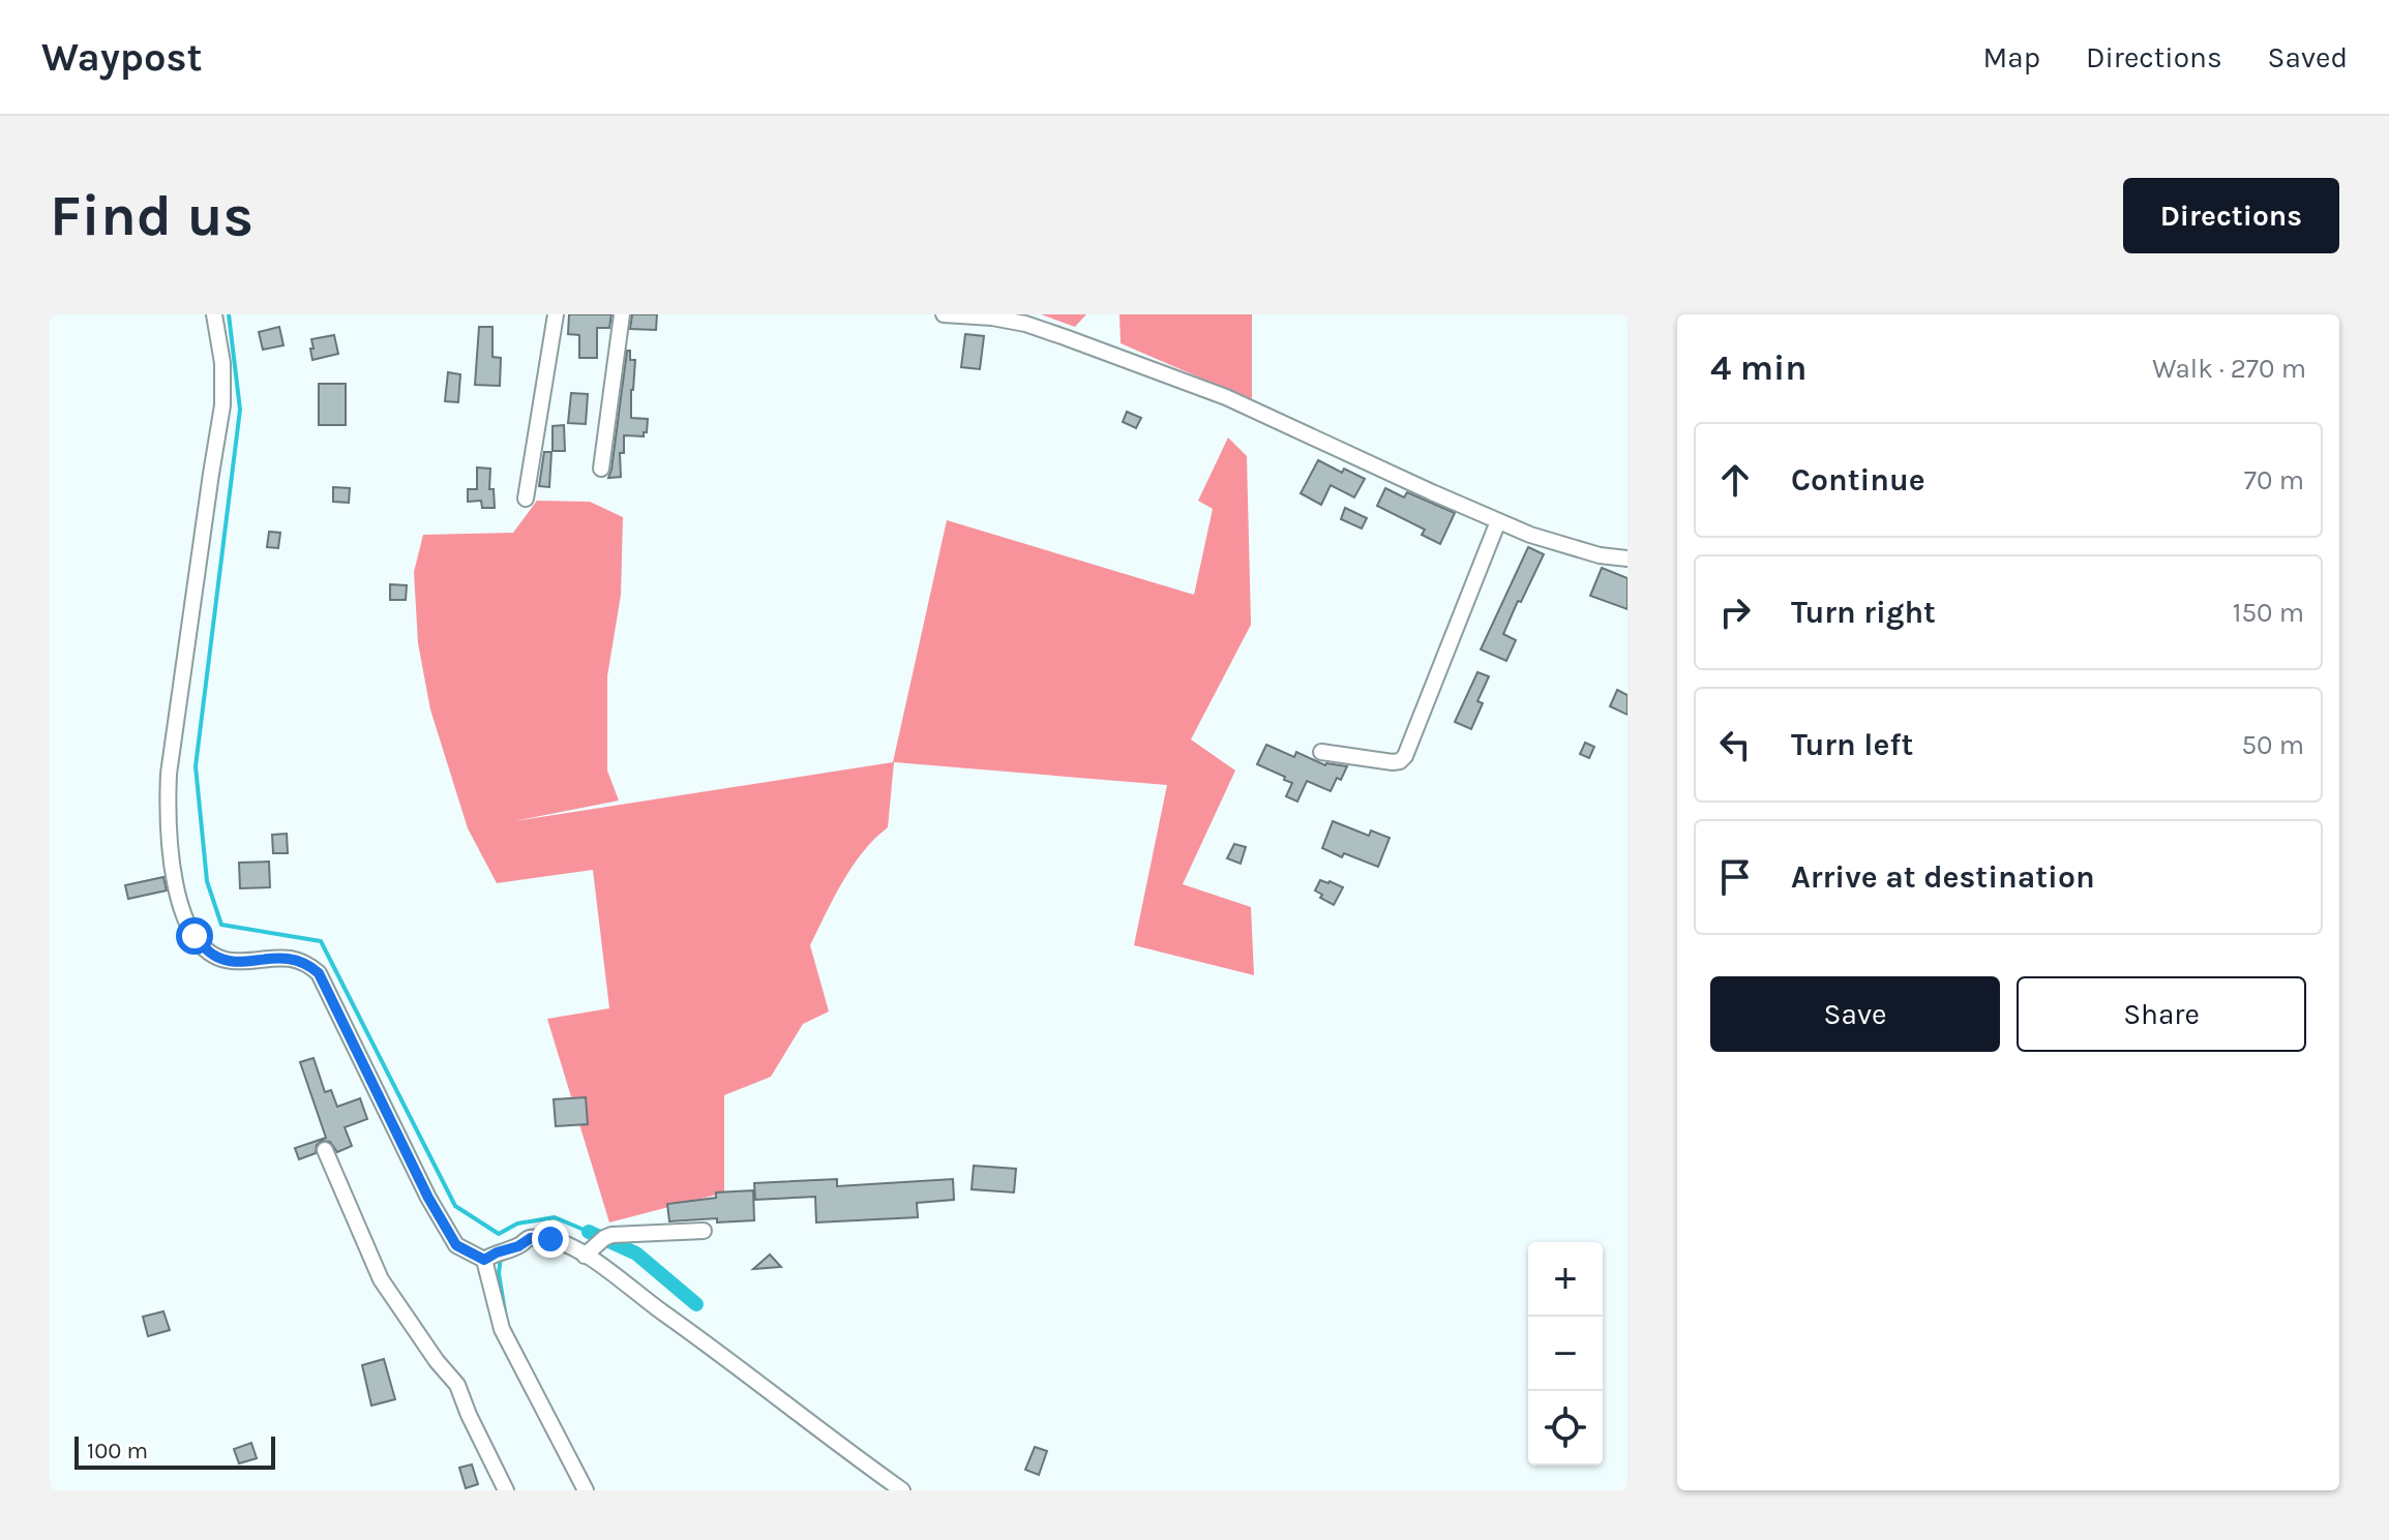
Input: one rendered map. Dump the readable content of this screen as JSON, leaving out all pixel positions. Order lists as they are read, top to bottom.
{
  "scale_bar": "100 m",
  "page": {
    "header": "Waypost",
    "nav": ["Map", "Directions", "Saved"],
    "buttons": [
      "Directions",
      ["Save", "Share"]
    ],
    "title": "Find us",
    "heading": ["4 min", "Walk · 270 m"],
    "list": [
      ["Continue", "70 m"],
      ["Turn right", "150 m"],
      ["Turn left", "50 m"],
      "Arrive at destination"
    ],
    "map_buttons": ["+", "−"],
    "scale": "100 m"
  }
}
